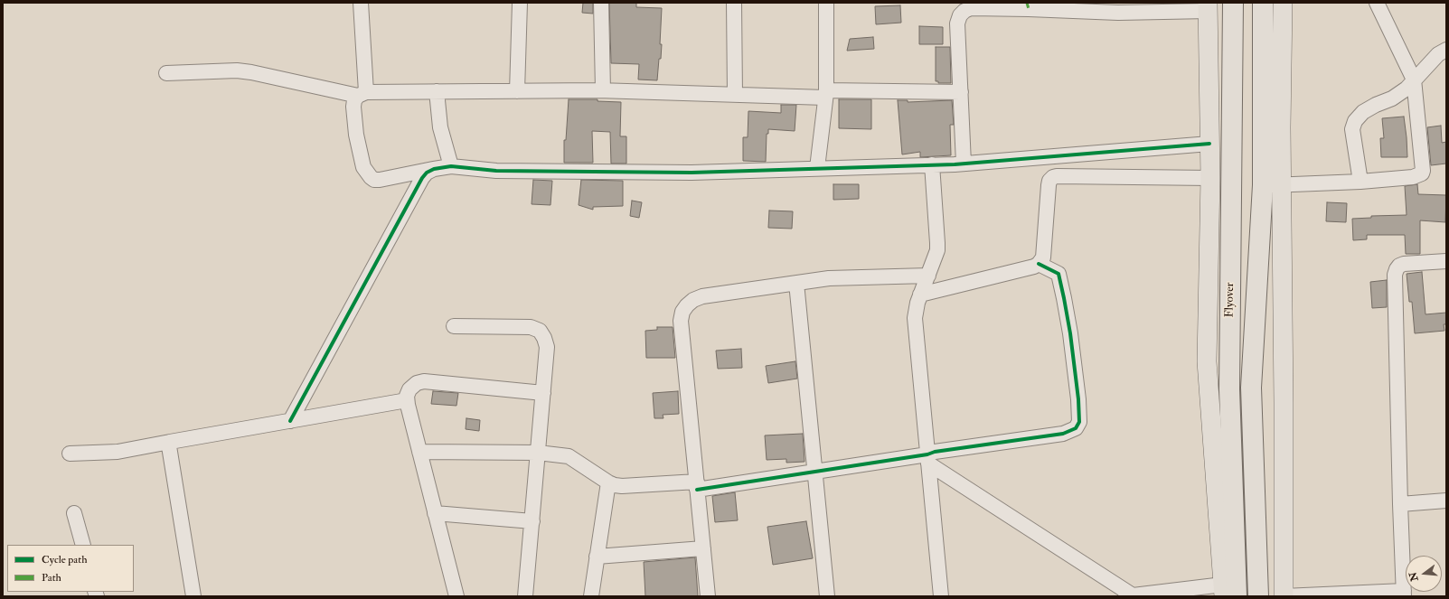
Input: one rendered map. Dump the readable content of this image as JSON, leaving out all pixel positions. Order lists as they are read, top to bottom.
{
  "streets": {
    "highway": ["Flyover"]
  },
  "legend": ["Cycle path", "Path"],
  "north": "left"
}
